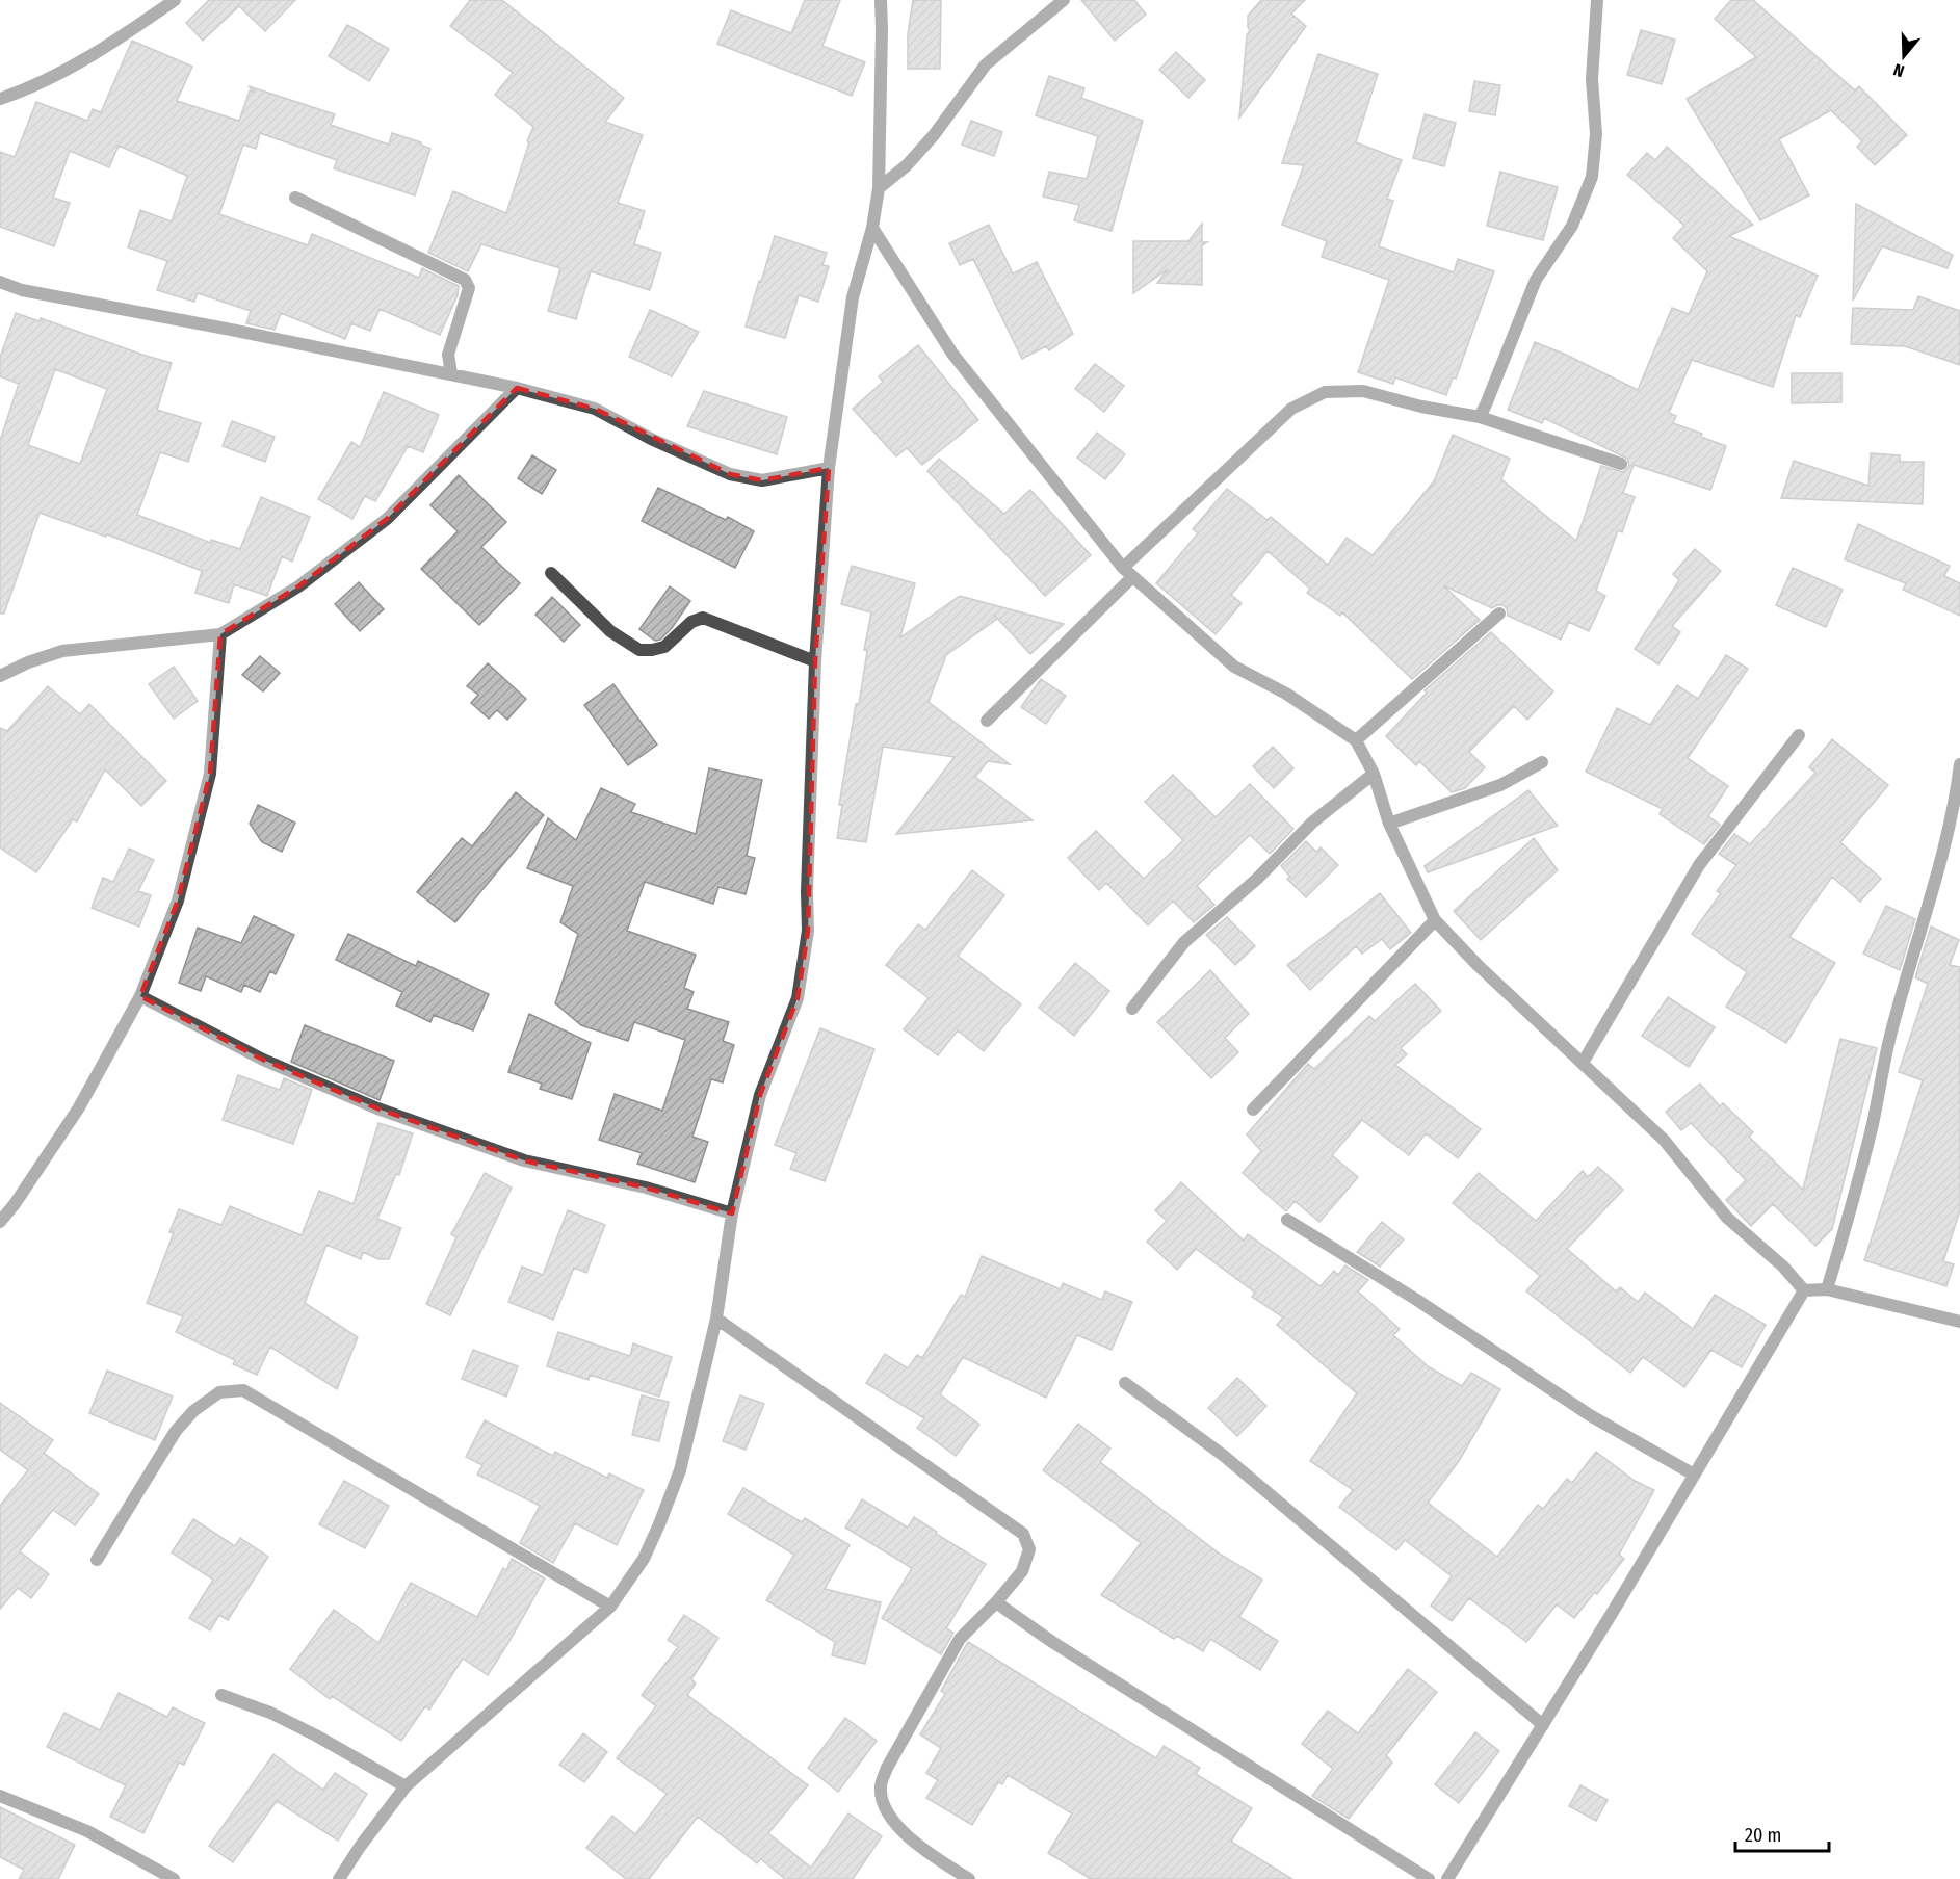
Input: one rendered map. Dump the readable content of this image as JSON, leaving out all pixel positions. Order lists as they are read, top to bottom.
{
  "scale_bar": "20 m",
  "north": "bottom"
}
